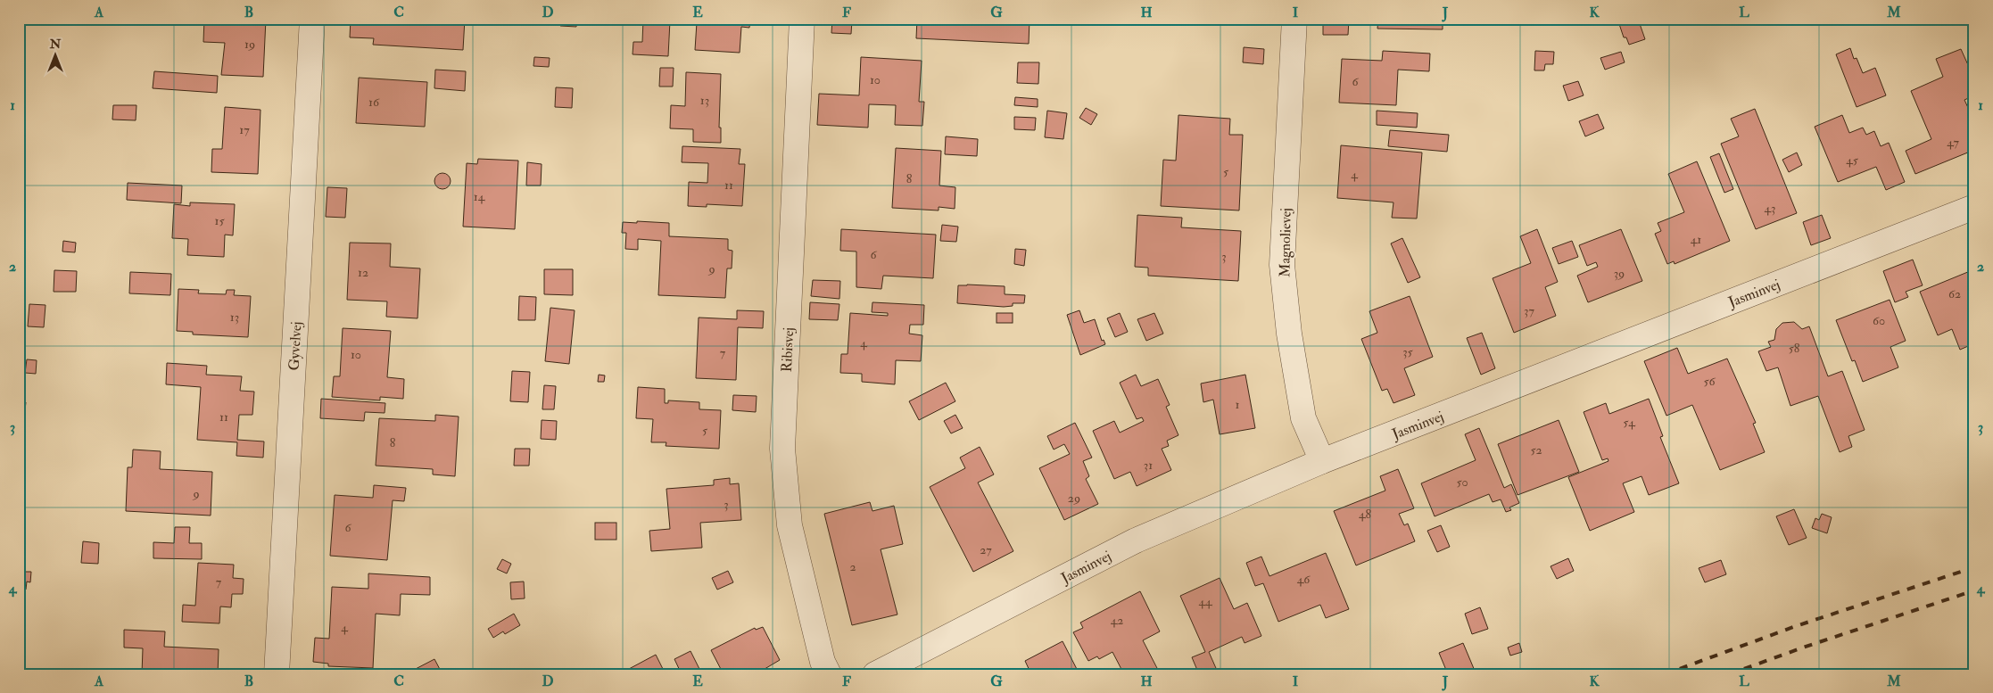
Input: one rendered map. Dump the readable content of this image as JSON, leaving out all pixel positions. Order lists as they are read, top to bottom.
{
  "streets": {
    "street": [
      "Magnolievej",
      "Jasminvej",
      "Gyvelvej",
      "Ribisvej"
    ]
  },
  "crossings": [
    ["Magnolievej", "Jasminvej"]
  ],
  "house_numbers": [
    "19",
    "10",
    "6",
    "13",
    "16",
    "17",
    "47",
    "45",
    "5",
    "4",
    "8",
    "11",
    "14",
    "43",
    "15",
    "41",
    "6",
    "3",
    "9",
    "12",
    "39",
    "62",
    "37",
    "13",
    "60",
    "4",
    "58",
    "35",
    "7",
    "10",
    "56",
    "1",
    "11",
    "54",
    "5",
    "8",
    "52",
    "31",
    "50",
    "9",
    "29",
    "3",
    "48",
    "6",
    "27",
    "2",
    "46",
    "7",
    "44",
    "42",
    "4"
  ],
  "north": "top",
  "grid": {
    "columns": [
      "A",
      "B",
      "C",
      "D",
      "E",
      "F",
      "G",
      "H",
      "I",
      "J",
      "K",
      "L",
      "M"
    ],
    "rows": [
      "1",
      "2",
      "3",
      "4"
    ]
  }
}
